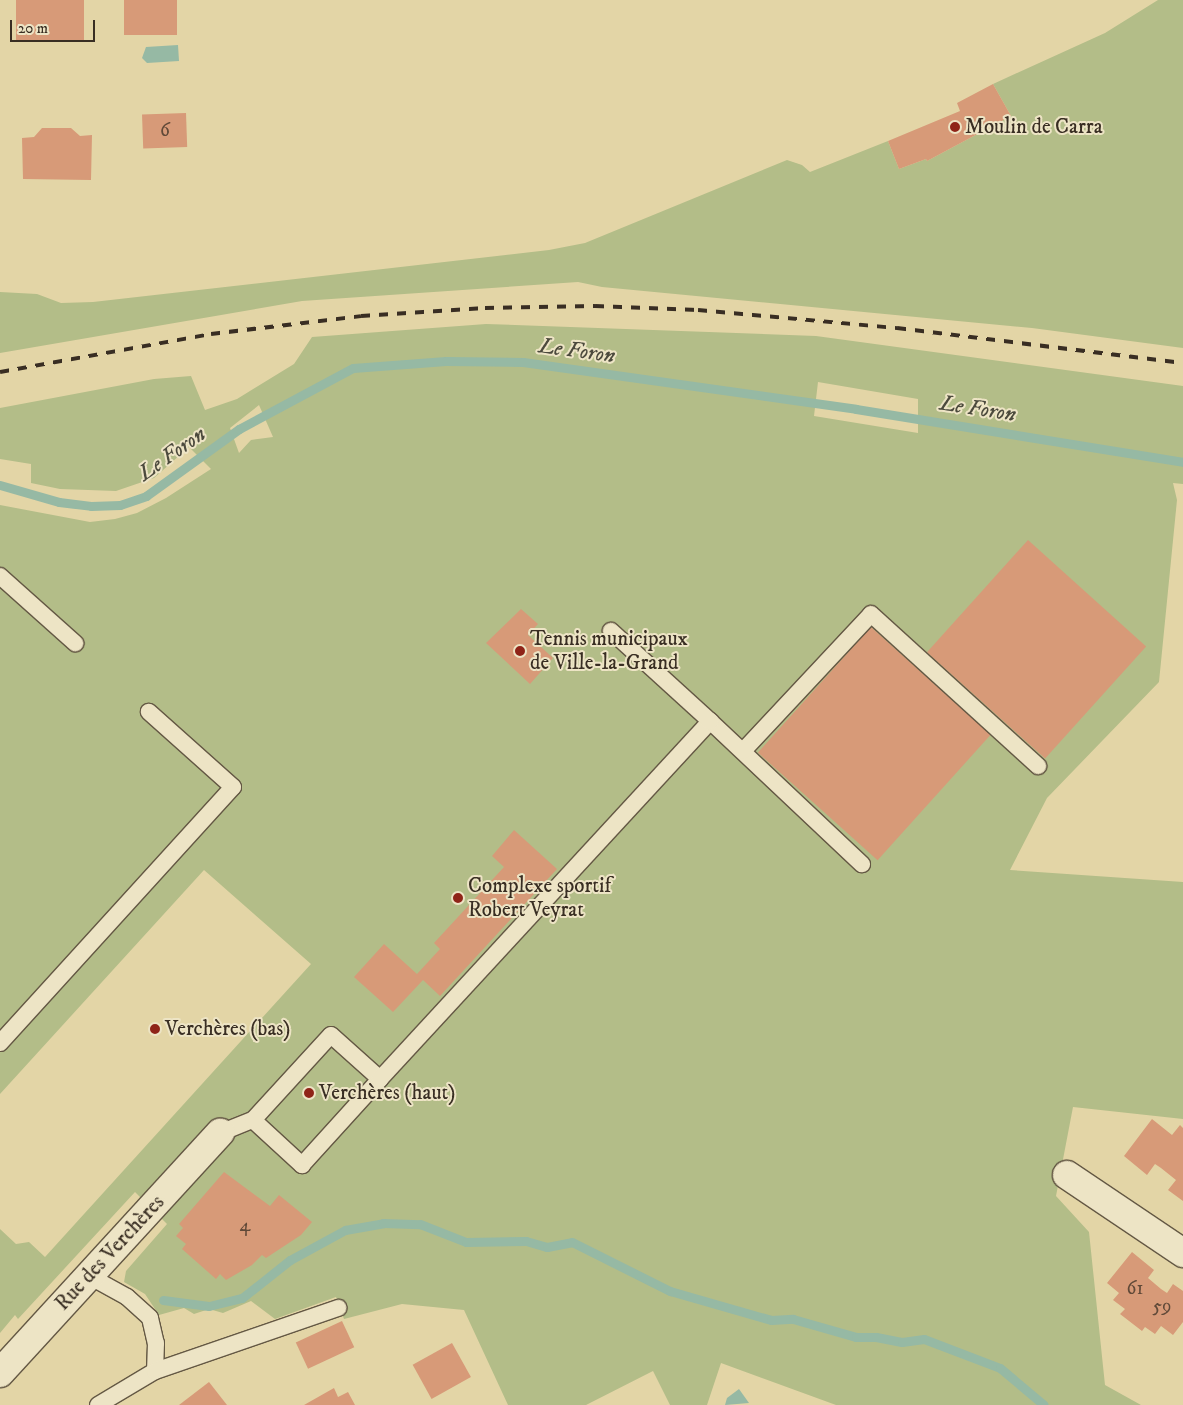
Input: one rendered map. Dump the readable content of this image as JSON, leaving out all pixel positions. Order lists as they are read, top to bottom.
{
  "streets": {
    "street": ["Rue des Verchères"]
  },
  "water": ["Le Foron"],
  "places": [
    "Moulin de Carra",
    "Tennis municipaux de Ville-la-Grand",
    "Complexe sportif Robert Veyrat",
    "Verchères (bas)",
    "Verchères (haut)"
  ],
  "house_numbers": [
    "6",
    "4",
    "61",
    "59"
  ],
  "scale_bar": "20 m"
}
